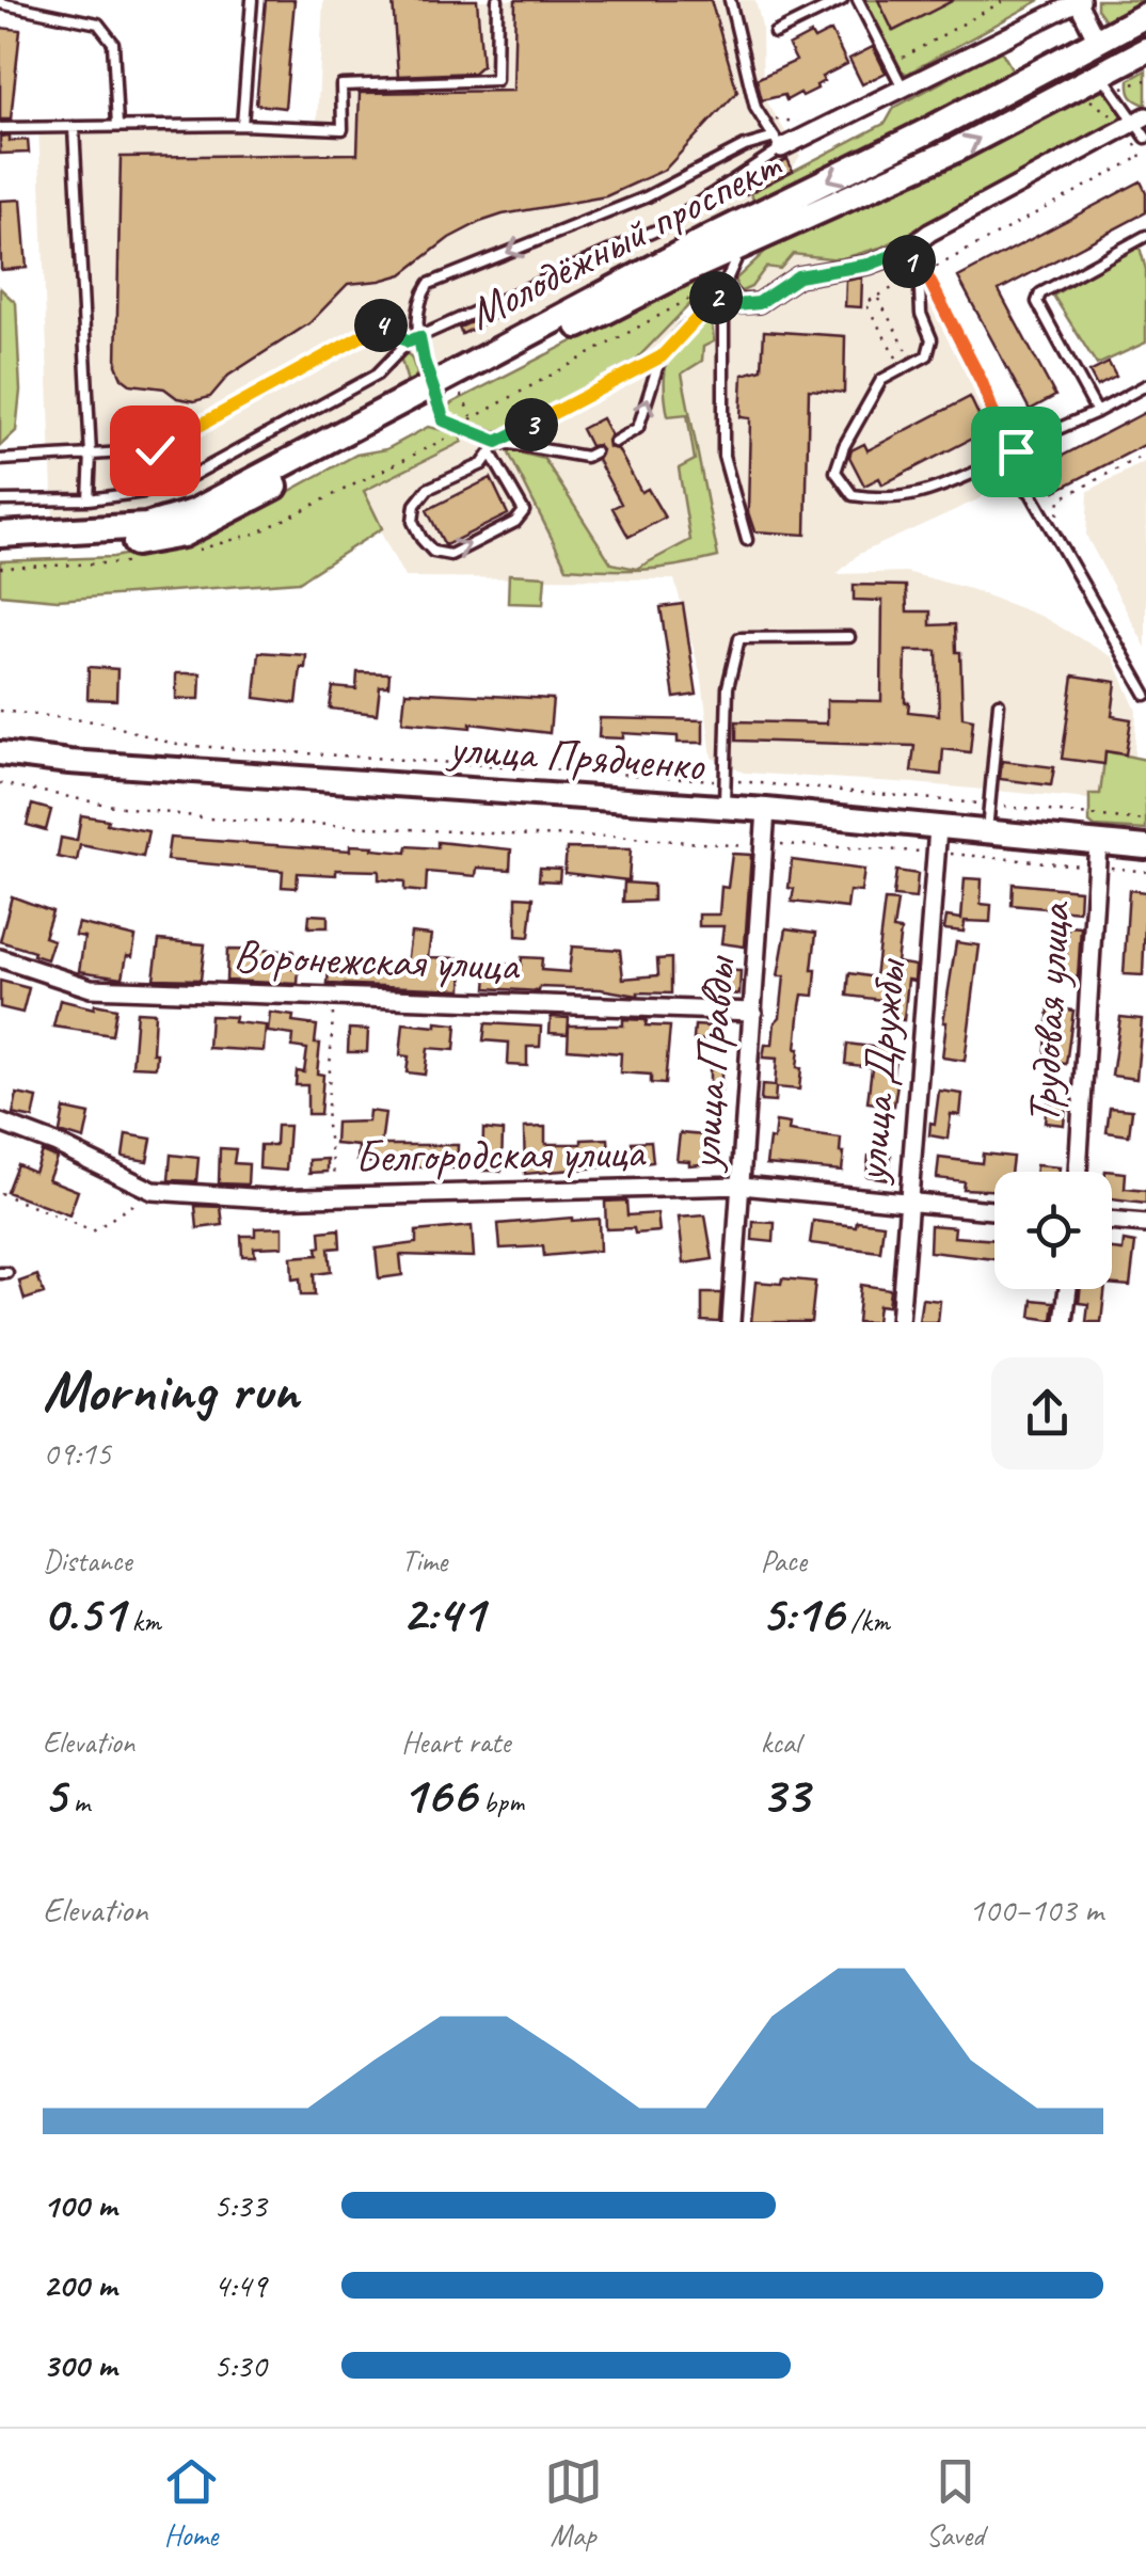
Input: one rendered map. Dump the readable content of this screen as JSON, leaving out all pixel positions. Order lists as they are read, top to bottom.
{
  "streets": {
    "main road": ["Молодёжный проспект", "улица Прядченко"],
    "street": [
      "Воронежская улица",
      "Трудовая улица",
      "улица Правды",
      "улица Дружбы",
      "Белгородская улица"
    ]
  },
  "crossings": [
    ["улица Прядченко", "Трудовая улица"],
    ["улица Прядченко", "улица Правды"],
    ["улица Прядченко", "улица Дружбы"],
    ["Воронежская улица", "улица Правды"],
    ["улица Правды", "Белгородская улица"],
    ["улица Дружбы", "Белгородская улица"]
  ],
  "page": {
    "pins": [
      "1",
      "2",
      "4",
      "3"
    ],
    "heading": ["Morning run", "09:15"],
    "stats": [
      ["Distance", "0.51 km"],
      ["Time", "2:41"],
      ["Pace", "5:16 /km"],
      ["Elevation", "5 m"],
      ["Heart rate", "166 bpm"],
      ["kcal", "33"]
    ],
    "chart": ["Elevation", "100–103 m"],
    "list": [
      {
        "name": "100 m",
        "note": "5:33"
      },
      {
        "name": "200 m",
        "note": "4:49"
      },
      {
        "name": "300 m",
        "note": "5:30"
      }
    ],
    "tabs": ["Home", "Map", "Saved"]
  }
}
